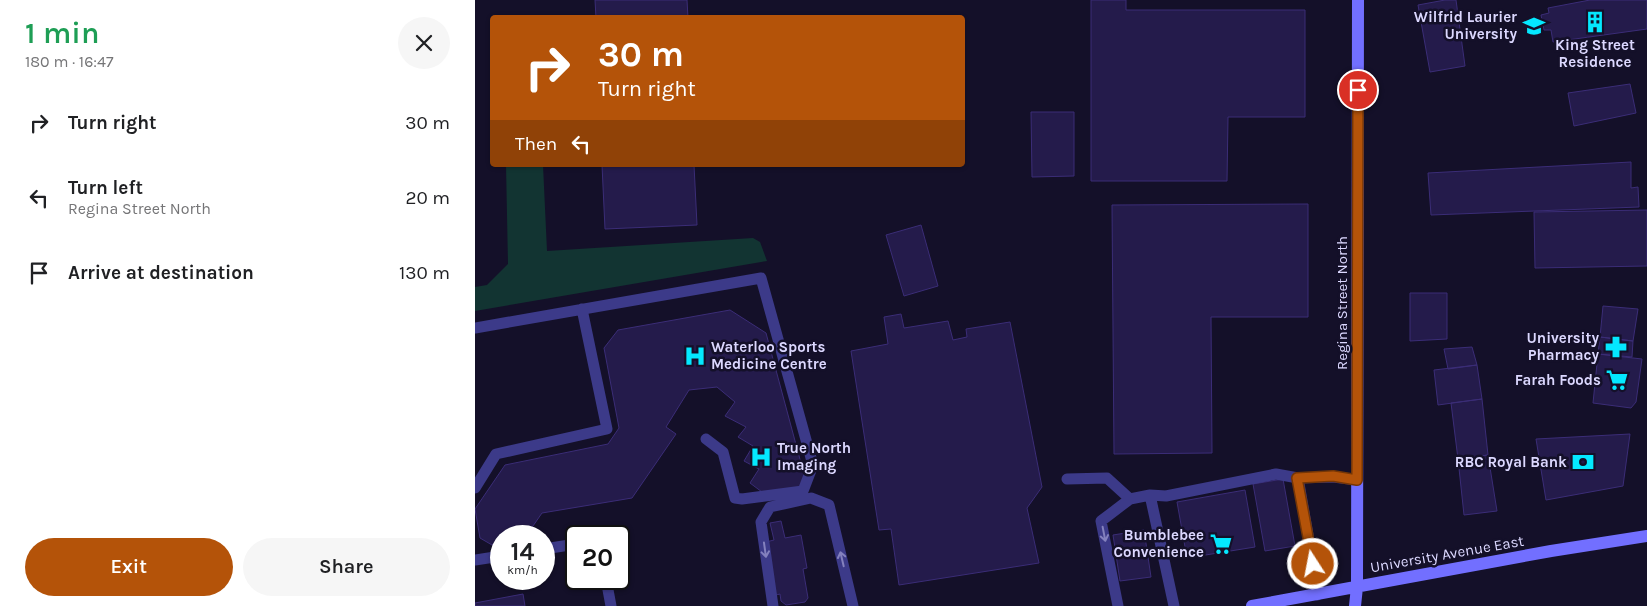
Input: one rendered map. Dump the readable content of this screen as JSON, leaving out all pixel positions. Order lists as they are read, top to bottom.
{
  "streets": {
    "street": ["Regina Street North", "University Avenue East"]
  },
  "crossings": [
    ["Regina Street North", "University Avenue East"]
  ],
  "places": {
    "building": ["King Street Residence"],
    "school or university": ["Wilfrid Laurier University"],
    "pharmacy": ["University Pharmacy"],
    "hospital": ["Waterloo Sports Medicine Centre", "True North Imaging"],
    "supermarket": ["Farah Foods", "Bumblebee Convenience"],
    "bank": ["RBC Royal Bank"]
  },
  "page": {
    "heading": ["1 min", "180 m · 16:47"],
    "turn": ["30 m", "Turn right"],
    "list": [
      {
        "name": "Turn right",
        "value": "30 m"
      },
      {
        "name": "Turn left",
        "note": "Regina Street North",
        "value": "20 m"
      },
      {
        "name": "Arrive at destination",
        "value": "130 m"
      }
    ],
    "then": "Then",
    "speed": "14 km/h",
    "limit": "20",
    "buttons": ["Exit", "Share"]
  }
}
